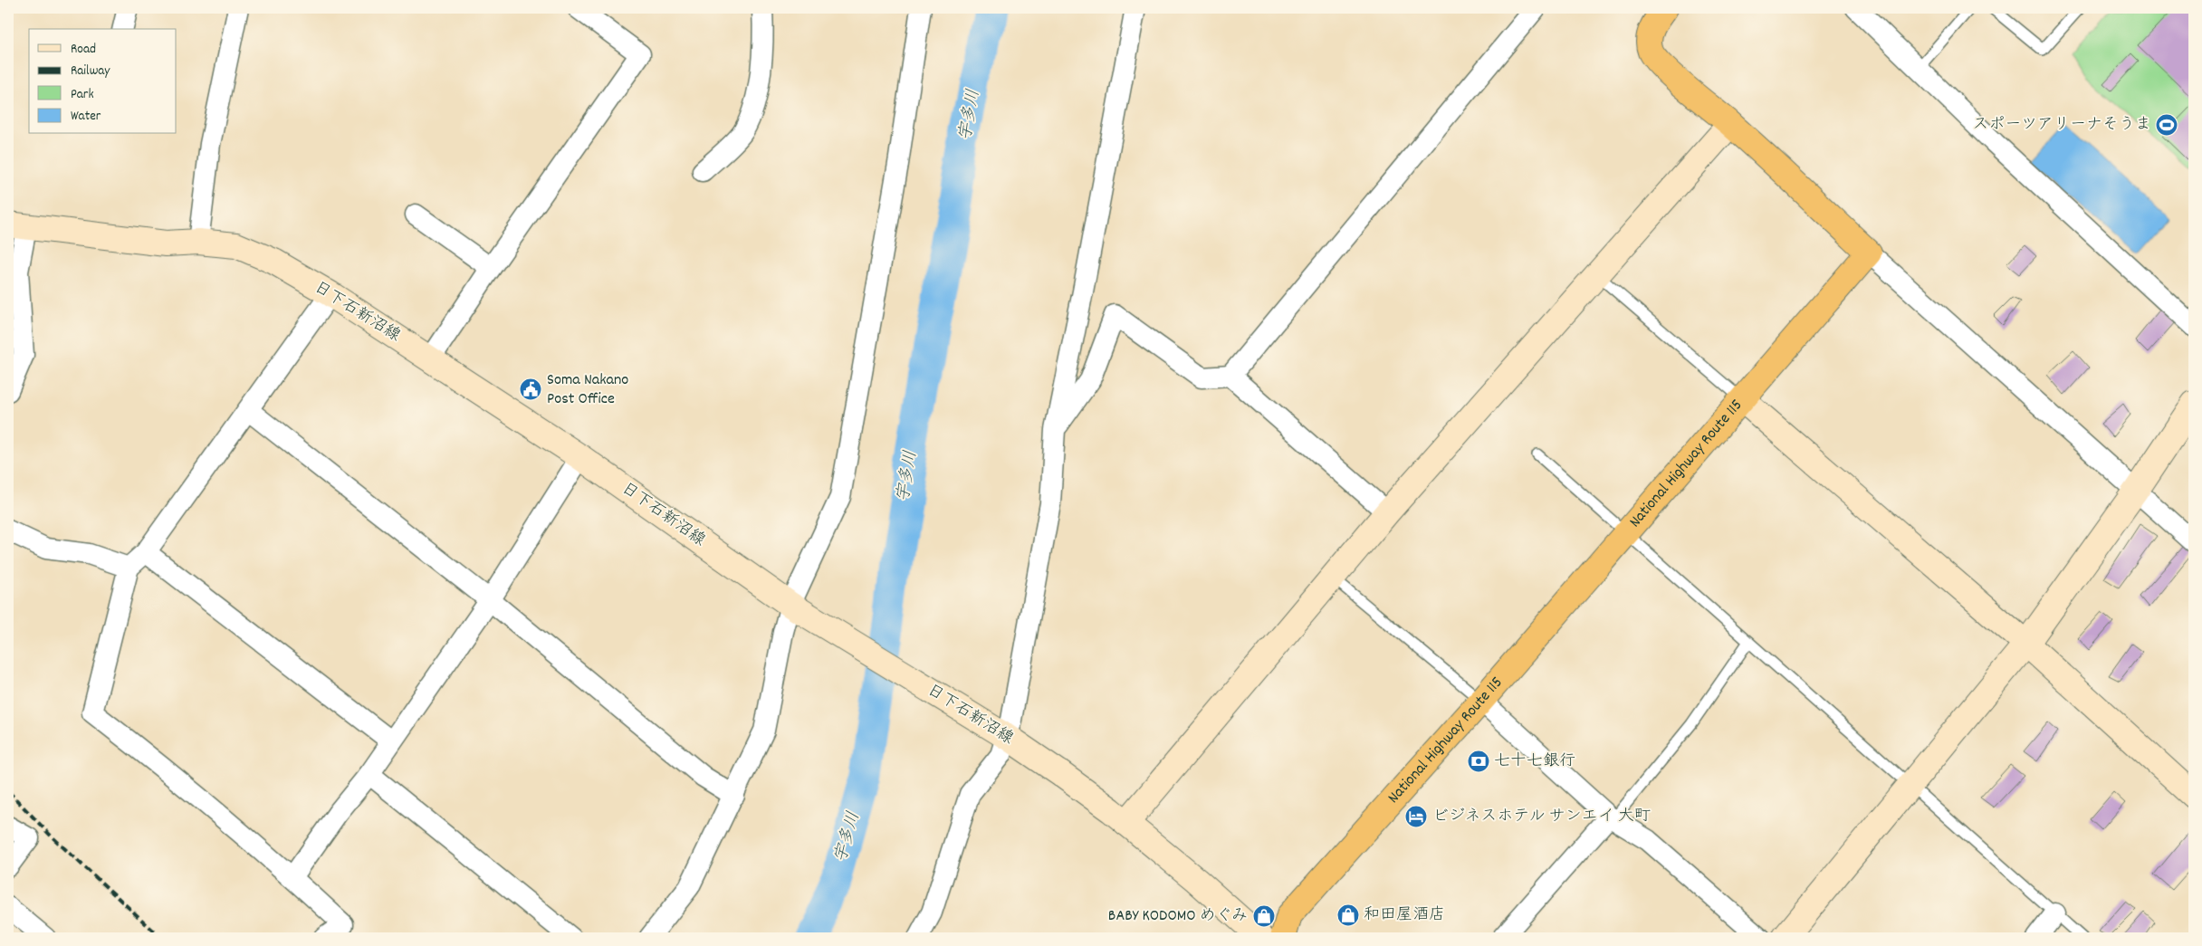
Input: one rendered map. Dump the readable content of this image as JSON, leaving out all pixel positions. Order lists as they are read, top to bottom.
{
  "streets": {
    "highway": ["National Highway Route 115"],
    "street": ["日下石新沼線"]
  },
  "water": ["宇多川"],
  "places": {
    "sports": ["スポーツアリーナそうま"],
    "public building": ["Soma Nakano Post Office"],
    "bank": ["七十七銀行"],
    "hotel": ["ビジネスホテル サンエイ 大町"],
    "shop": ["和田屋酒店", "BABY KODOMO めぐみ"]
  },
  "legend": [
    "Road",
    "Railway",
    "Park",
    "Water"
  ]
}
